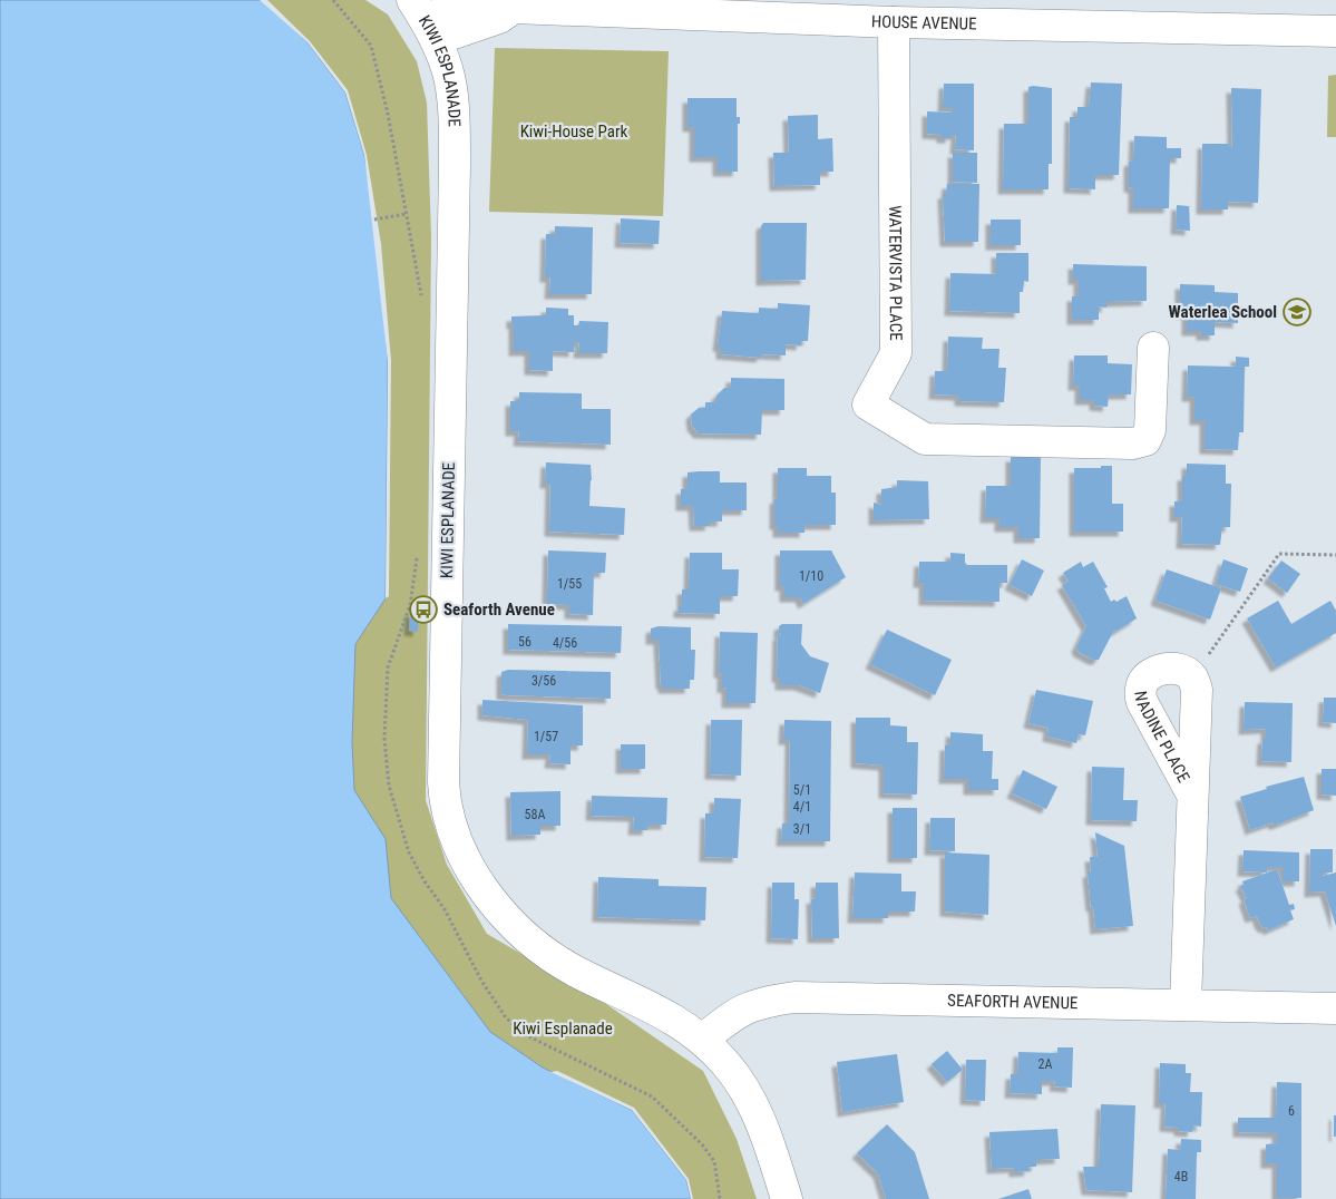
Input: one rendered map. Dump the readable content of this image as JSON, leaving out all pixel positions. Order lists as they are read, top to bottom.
{
  "streets": {
    "street": [
      "HOUSE AVENUE",
      "KIWI ESPLANADE",
      "WATERVISTA PLACE",
      "NADINE PLACE",
      "SEAFORTH AVENUE"
    ]
  },
  "crossings": [
    ["HOUSE AVENUE", "KIWI ESPLANADE"],
    ["HOUSE AVENUE", "WATERVISTA PLACE"],
    ["KIWI ESPLANADE", "SEAFORTH AVENUE"],
    ["NADINE PLACE", "SEAFORTH AVENUE"]
  ],
  "parks": ["Kiwi-House Park", "Kiwi Esplanade"],
  "places": {
    "school or university": ["Waterlea School"],
    "bus stop": ["Seaforth Avenue"]
  },
  "house_numbers": [
    "1/10",
    "1/55",
    "56",
    "4/56",
    "3/56",
    "1/57",
    "5/1",
    "4/1",
    "58A",
    "3/1",
    "2A",
    "6",
    "4B"
  ]
}
